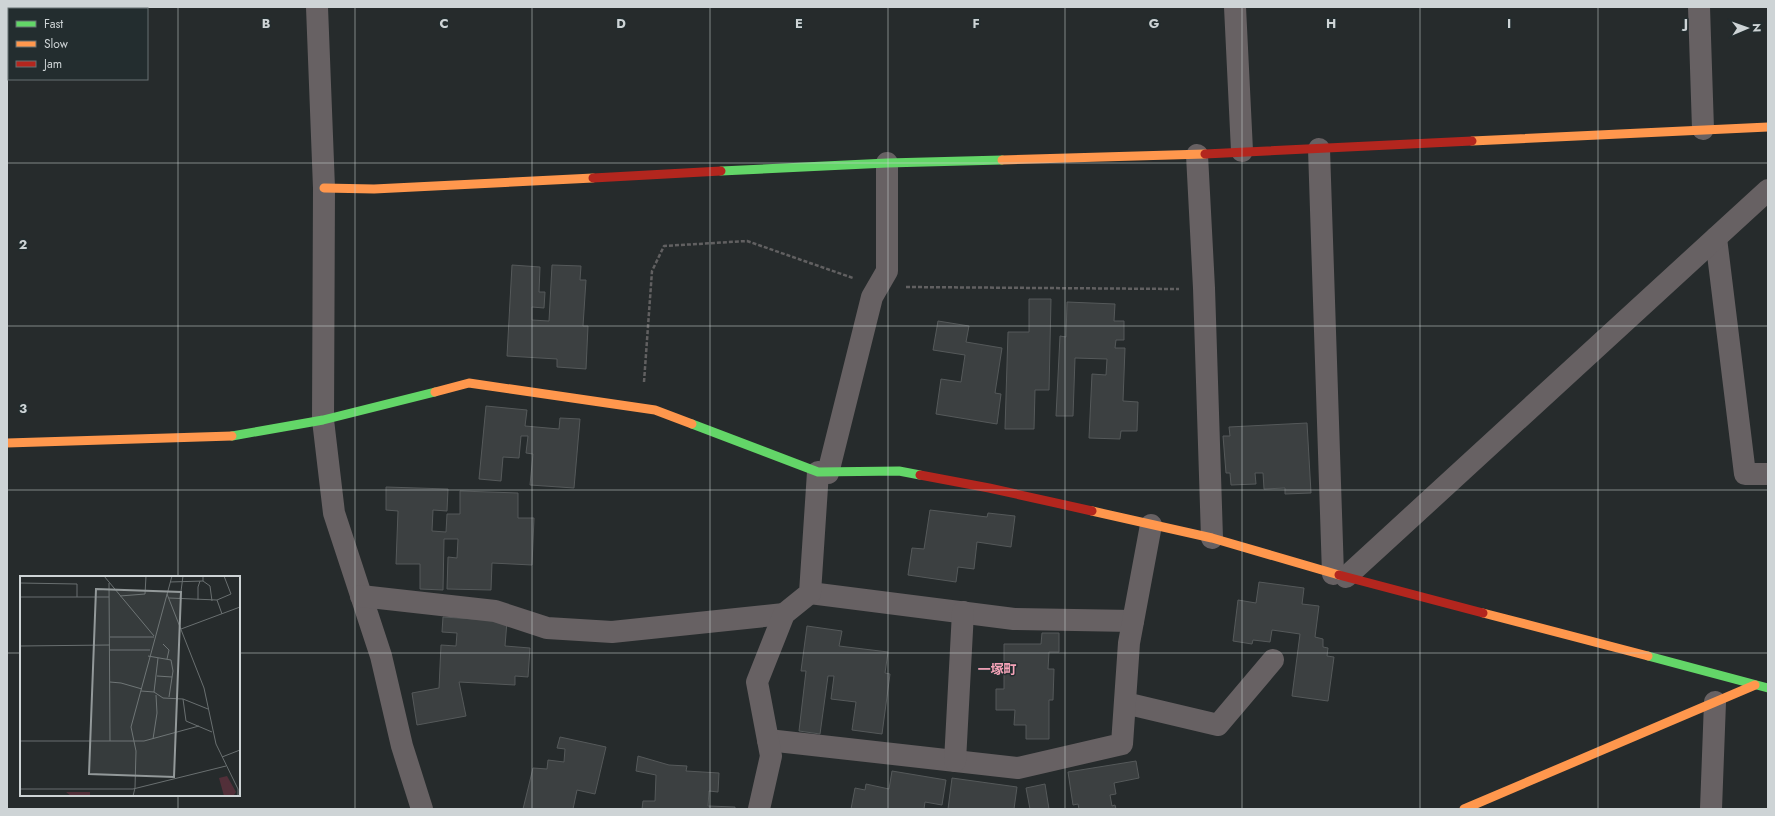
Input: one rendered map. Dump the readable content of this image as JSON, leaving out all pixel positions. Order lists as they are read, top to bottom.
{
  "districts": ["一塚町"],
  "legend": ["Fast", "Slow", "Jam"],
  "north": "right",
  "grid": {
    "columns": [
      "B",
      "C",
      "D",
      "E",
      "F",
      "G",
      "H",
      "I",
      "J"
    ],
    "rows": ["2", "3"]
  }
}
